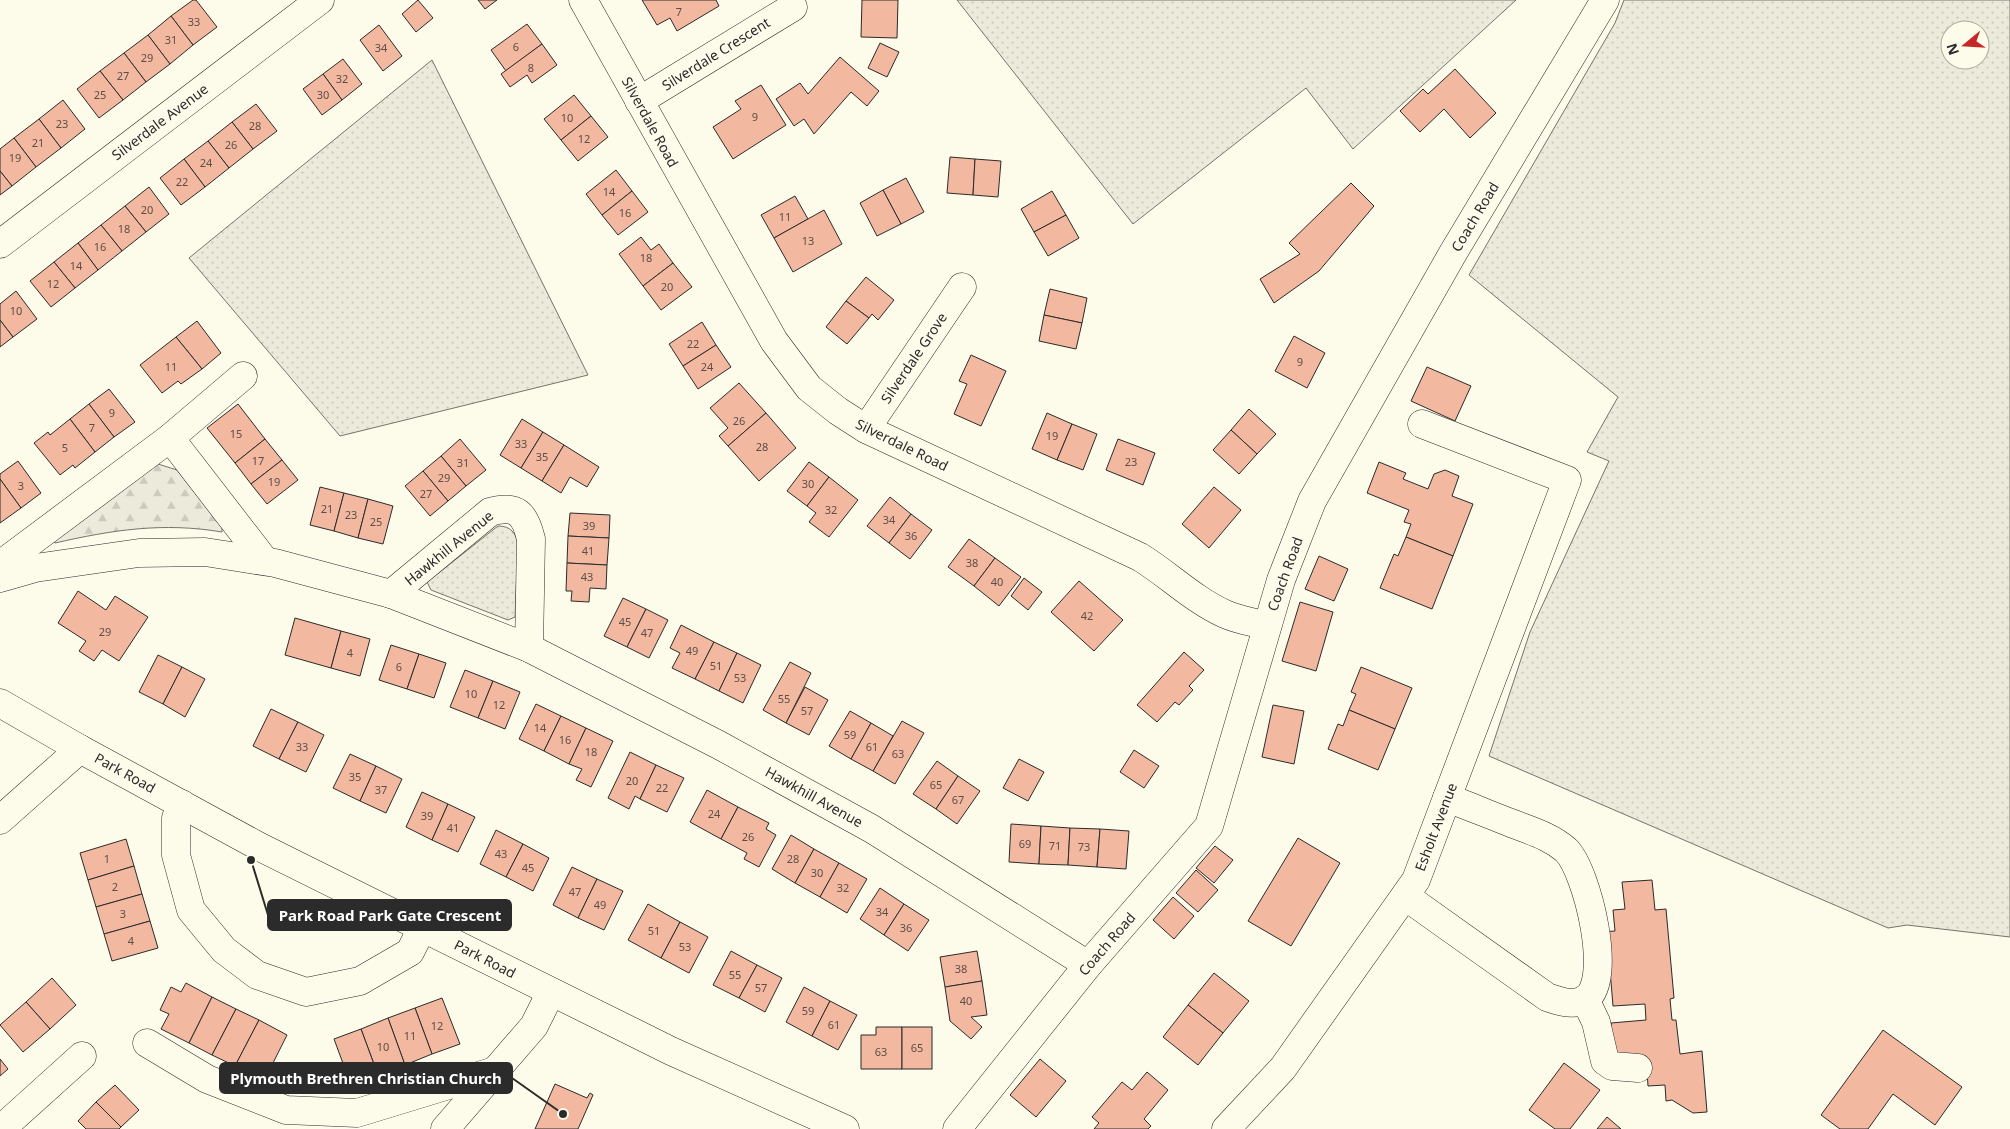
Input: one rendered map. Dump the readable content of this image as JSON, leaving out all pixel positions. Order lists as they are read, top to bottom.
{
  "streets": {
    "street": [
      "Silverdale Crescent",
      "Silverdale Avenue",
      "Silverdale Road",
      "Coach Road",
      "Silverdale Grove",
      "Hawkhill Avenue",
      "Park Road",
      "Esholt Avenue"
    ]
  },
  "crossings": [
    ["Silverdale Crescent", "Silverdale Road"],
    ["Silverdale Road", "Coach Road"],
    ["Silverdale Road", "Silverdale Grove"],
    ["Coach Road", "Hawkhill Avenue"]
  ],
  "places": ["Park Road Park Gate Crescent", "Plymouth Brethren Christian Church"],
  "house_numbers": [
    "7",
    "33",
    "31",
    "6",
    "34",
    "29",
    "8",
    "27",
    "32",
    "25",
    "30",
    "9",
    "10",
    "23",
    "28",
    "12",
    "21",
    "26",
    "19",
    "24",
    "22",
    "14",
    "20",
    "16",
    "11",
    "18",
    "13",
    "16",
    "18",
    "14",
    "12",
    "20",
    "10",
    "22",
    "9",
    "11",
    "24",
    "9",
    "26",
    "7",
    "15",
    "19",
    "33",
    "28",
    "5",
    "35",
    "17",
    "23",
    "31",
    "29",
    "19",
    "30",
    "3",
    "27",
    "21",
    "32",
    "23",
    "34",
    "25",
    "39",
    "36",
    "41",
    "38",
    "43",
    "40",
    "42",
    "45",
    "29",
    "47",
    "49",
    "4",
    "51",
    "6",
    "53",
    "10",
    "55",
    "12",
    "57",
    "14",
    "59",
    "16",
    "33",
    "61",
    "18",
    "63",
    "35",
    "20",
    "65",
    "22",
    "37",
    "67",
    "24",
    "39",
    "41",
    "26",
    "69",
    "71",
    "73",
    "43",
    "1",
    "28",
    "45",
    "30",
    "2",
    "32",
    "47",
    "49",
    "34",
    "3",
    "36",
    "51",
    "4",
    "53",
    "38",
    "55",
    "57",
    "40",
    "59",
    "61",
    "12",
    "11",
    "10",
    "65",
    "63"
  ],
  "north": "left"
}
